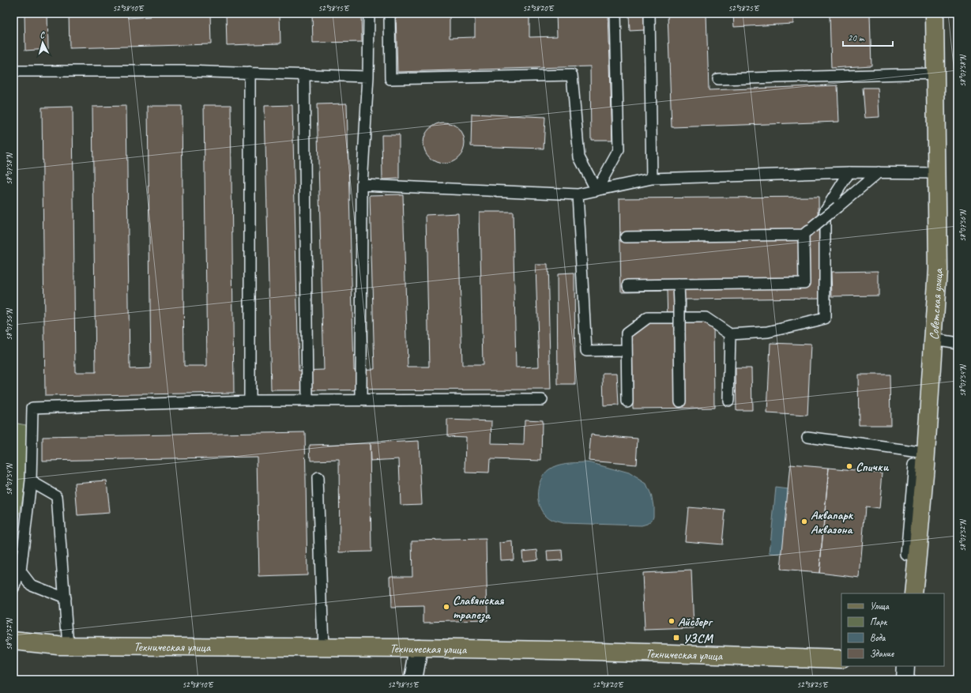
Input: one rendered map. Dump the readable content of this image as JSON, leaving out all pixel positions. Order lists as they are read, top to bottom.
{
  "streets": {
    "main road": ["Советская улица", "Техническая улица"]
  },
  "places": {
    "other": [
      "Спички",
      "Аквапарк Аквазона",
      "Славянская трапеза",
      "Айсберг"
    ],
    "transit": ["УЗСМ"]
  },
  "legend": [
    "Улица",
    "Парк",
    "Вода",
    "Здание"
  ],
  "scale_bar": "20 m",
  "north": "top",
  "coordinates": [
    "52°38'10\"E",
    "52°38'15\"E",
    "52°38'20\"E",
    "52°38'25\"E",
    "58°07'58\"N",
    "58°07'56\"N",
    "58°07'54\"N",
    "58°07'52\"N"
  ]
}
